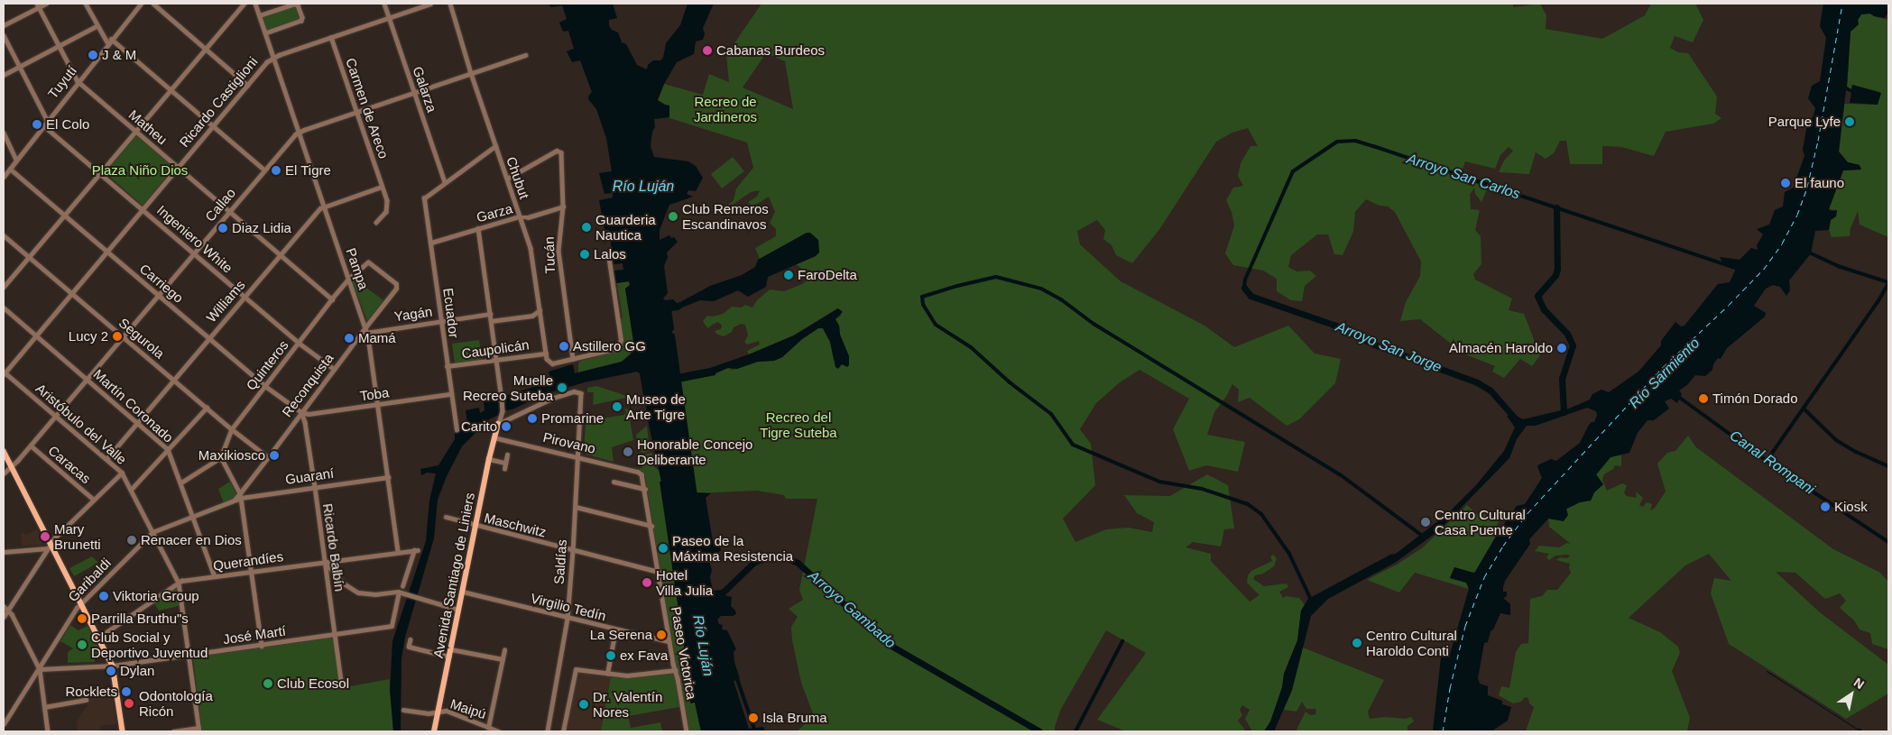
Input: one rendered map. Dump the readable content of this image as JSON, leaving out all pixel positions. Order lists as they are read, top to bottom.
{
  "streets": {
    "main road": ["Avenida Santiago de Liniers"],
    "street": [
      "Tuyutí",
      "Galarza",
      "Ricardo Castiglioni",
      "Carmen de Areco",
      "Matheu",
      "Chubut",
      "Callao",
      "Garza",
      "Ingeniero White",
      "Tucán",
      "Pampa",
      "Carriego",
      "Williams",
      "Ecuador",
      "Yagán",
      "Segurola",
      "Caupolicán",
      "Quinteros",
      "Reconquista",
      "Toba",
      "Martín Coronado",
      "Aristóbulo del Valle",
      "Pirovano",
      "Caracas",
      "Guaraní",
      "Maschwitz",
      "Ricardo Balbín",
      "Querandíes",
      "Saldías",
      "Garibaldi",
      "Virgilio Tedín",
      "José Martí",
      "Paseo Victorica",
      "Maipú"
    ]
  },
  "crossings": [
    ["Tuyutí", "Matheu"],
    ["Tuyutí", "Ingeniero White"],
    ["Tuyutí", "Carriego"],
    ["Galarza", "Ricardo Castiglioni"],
    ["Galarza", "Callao"],
    ["Galarza", "Ecuador"],
    ["Ricardo Castiglioni", "Carmen de Areco"],
    ["Ricardo Castiglioni", "Matheu"],
    ["Ricardo Castiglioni", "Ingeniero White"],
    ["Ricardo Castiglioni", "Pampa"],
    ["Ricardo Castiglioni", "Carriego"],
    ["Ricardo Castiglioni", "Segurola"],
    ["Ricardo Castiglioni", "Martín Coronado"],
    ["Ricardo Castiglioni", "Aristóbulo del Valle"],
    ["Carmen de Areco", "Callao"],
    ["Carmen de Areco", "Williams"],
    ["Matheu", "Callao"],
    ["Matheu", "Williams"],
    ["Matheu", "Quinteros"],
    ["Chubut", "Callao"],
    ["Chubut", "Garza"],
    ["Chubut", "Tucán"],
    ["Chubut", "Caupolicán"],
    ["Callao", "Ingeniero White"],
    ["Callao", "Pampa"],
    ["Callao", "Carriego"],
    ["Callao", "Segurola"],
    ["Callao", "Martín Coronado"],
    ["Callao", "Aristóbulo del Valle"],
    ["Callao", "Caracas"],
    ["Garza", "Tucán"],
    ["Garza", "Ecuador"],
    ["Ingeniero White", "Williams"],
    ["Ingeniero White", "Quinteros"],
    ["Ingeniero White", "Reconquista"],
    ["Pampa", "Williams"],
    ["Pampa", "Yagán"],
    ["Pampa", "Quinteros"],
    ["Pampa", "Reconquista"],
    ["Pampa", "Toba"],
    ["Pampa", "Guaraní"],
    ["Pampa", "Querandíes"],
    ["Carriego", "Williams"],
    ["Carriego", "Quinteros"],
    ["Carriego", "Reconquista"],
    ["Carriego", "Toba"],
    ["Carriego", "Ricardo Balbín"],
    ["Williams", "Segurola"],
    ["Williams", "Martín Coronado"],
    ["Williams", "Aristóbulo del Valle"],
    ["Ecuador", "Yagán"],
    ["Ecuador", "Caupolicán"],
    ["Ecuador", "Toba"],
    ["Yagán", "Reconquista"],
    ["Segurola", "Quinteros"],
    ["Segurola", "Reconquista"],
    ["Quinteros", "Reconquista"],
    ["Reconquista", "Toba"],
    ["Reconquista", "Guaraní"],
    ["Reconquista", "Ricardo Balbín"],
    ["Toba", "Ricardo Balbín"],
    ["Martín Coronado", "Querandíes"],
    ["Martín Coronado", "Garibaldi"],
    ["Aristóbulo del Valle", "Querandíes"],
    ["Aristóbulo del Valle", "Garibaldi"],
    ["Aristóbulo del Valle", "José Martí"],
    ["Pirovano", "Saldías"],
    ["Pirovano", "Avenida Santiago de Liniers"],
    ["Pirovano", "Paseo Victorica"],
    ["Guaraní", "Ricardo Balbín"],
    ["Guaraní", "Garibaldi"],
    ["Maschwitz", "Saldías"],
    ["Maschwitz", "Avenida Santiago de Liniers"],
    ["Maschwitz", "Paseo Victorica"],
    ["Ricardo Balbín", "Querandíes"],
    ["Ricardo Balbín", "José Martí"],
    ["Saldías", "Virgilio Tedín"],
    ["Avenida Santiago de Liniers", "Virgilio Tedín"],
    ["Avenida Santiago de Liniers", "Maipú"],
    ["Garibaldi", "José Martí"],
    ["Virgilio Tedín", "Paseo Victorica"]
  ],
  "water": [
    "Arroyo San Carlos",
    "Río Luján",
    "Arroyo San Jorge",
    "Río Sarmiento",
    "Canal Rompani",
    "Arroyo Gambado"
  ],
  "parks": ["Recreo de Jardineros", "Plaza Niño Dios", "Recreo del Tigre Suteba"],
  "places": [
    "Cabanas Burdeos",
    "J & M",
    "Parque Lyfe",
    "El Colo",
    "El Tigre",
    "El fauno",
    "Club Remeros Escandinavos",
    "Guarderia Nautica",
    "Diaz Lidia",
    "Lalos",
    "FaroDelta",
    "Lucy 2",
    "Mamá",
    "Astillero GG",
    "Almacén Haroldo",
    "Muelle Recreo Suteba",
    "Timón Dorado",
    "Museo de Arte Tigre",
    "Promarine",
    "Carito",
    "Honorable Concejo Deliberante",
    "Maxikiosco",
    "Kiosk",
    "Centro Cultural Casa Puente",
    "Mary Brunetti",
    "Renacer en Dios",
    "Paseo de la Máxima Resistencia",
    "Hotel Villa Julia",
    "Viktoria Group",
    "Parrilla Bruthu\"s",
    "La Serena",
    "Centro Cultural Haroldo Conti",
    "Club Social y Deportivo Juventud",
    "ex Fava",
    "Dylan",
    "Club Ecosol",
    "Rocklets",
    "Odontología Ricón",
    "Dr. Valentín Nores",
    "Isla Bruma"
  ],
  "north": "top right"
}
